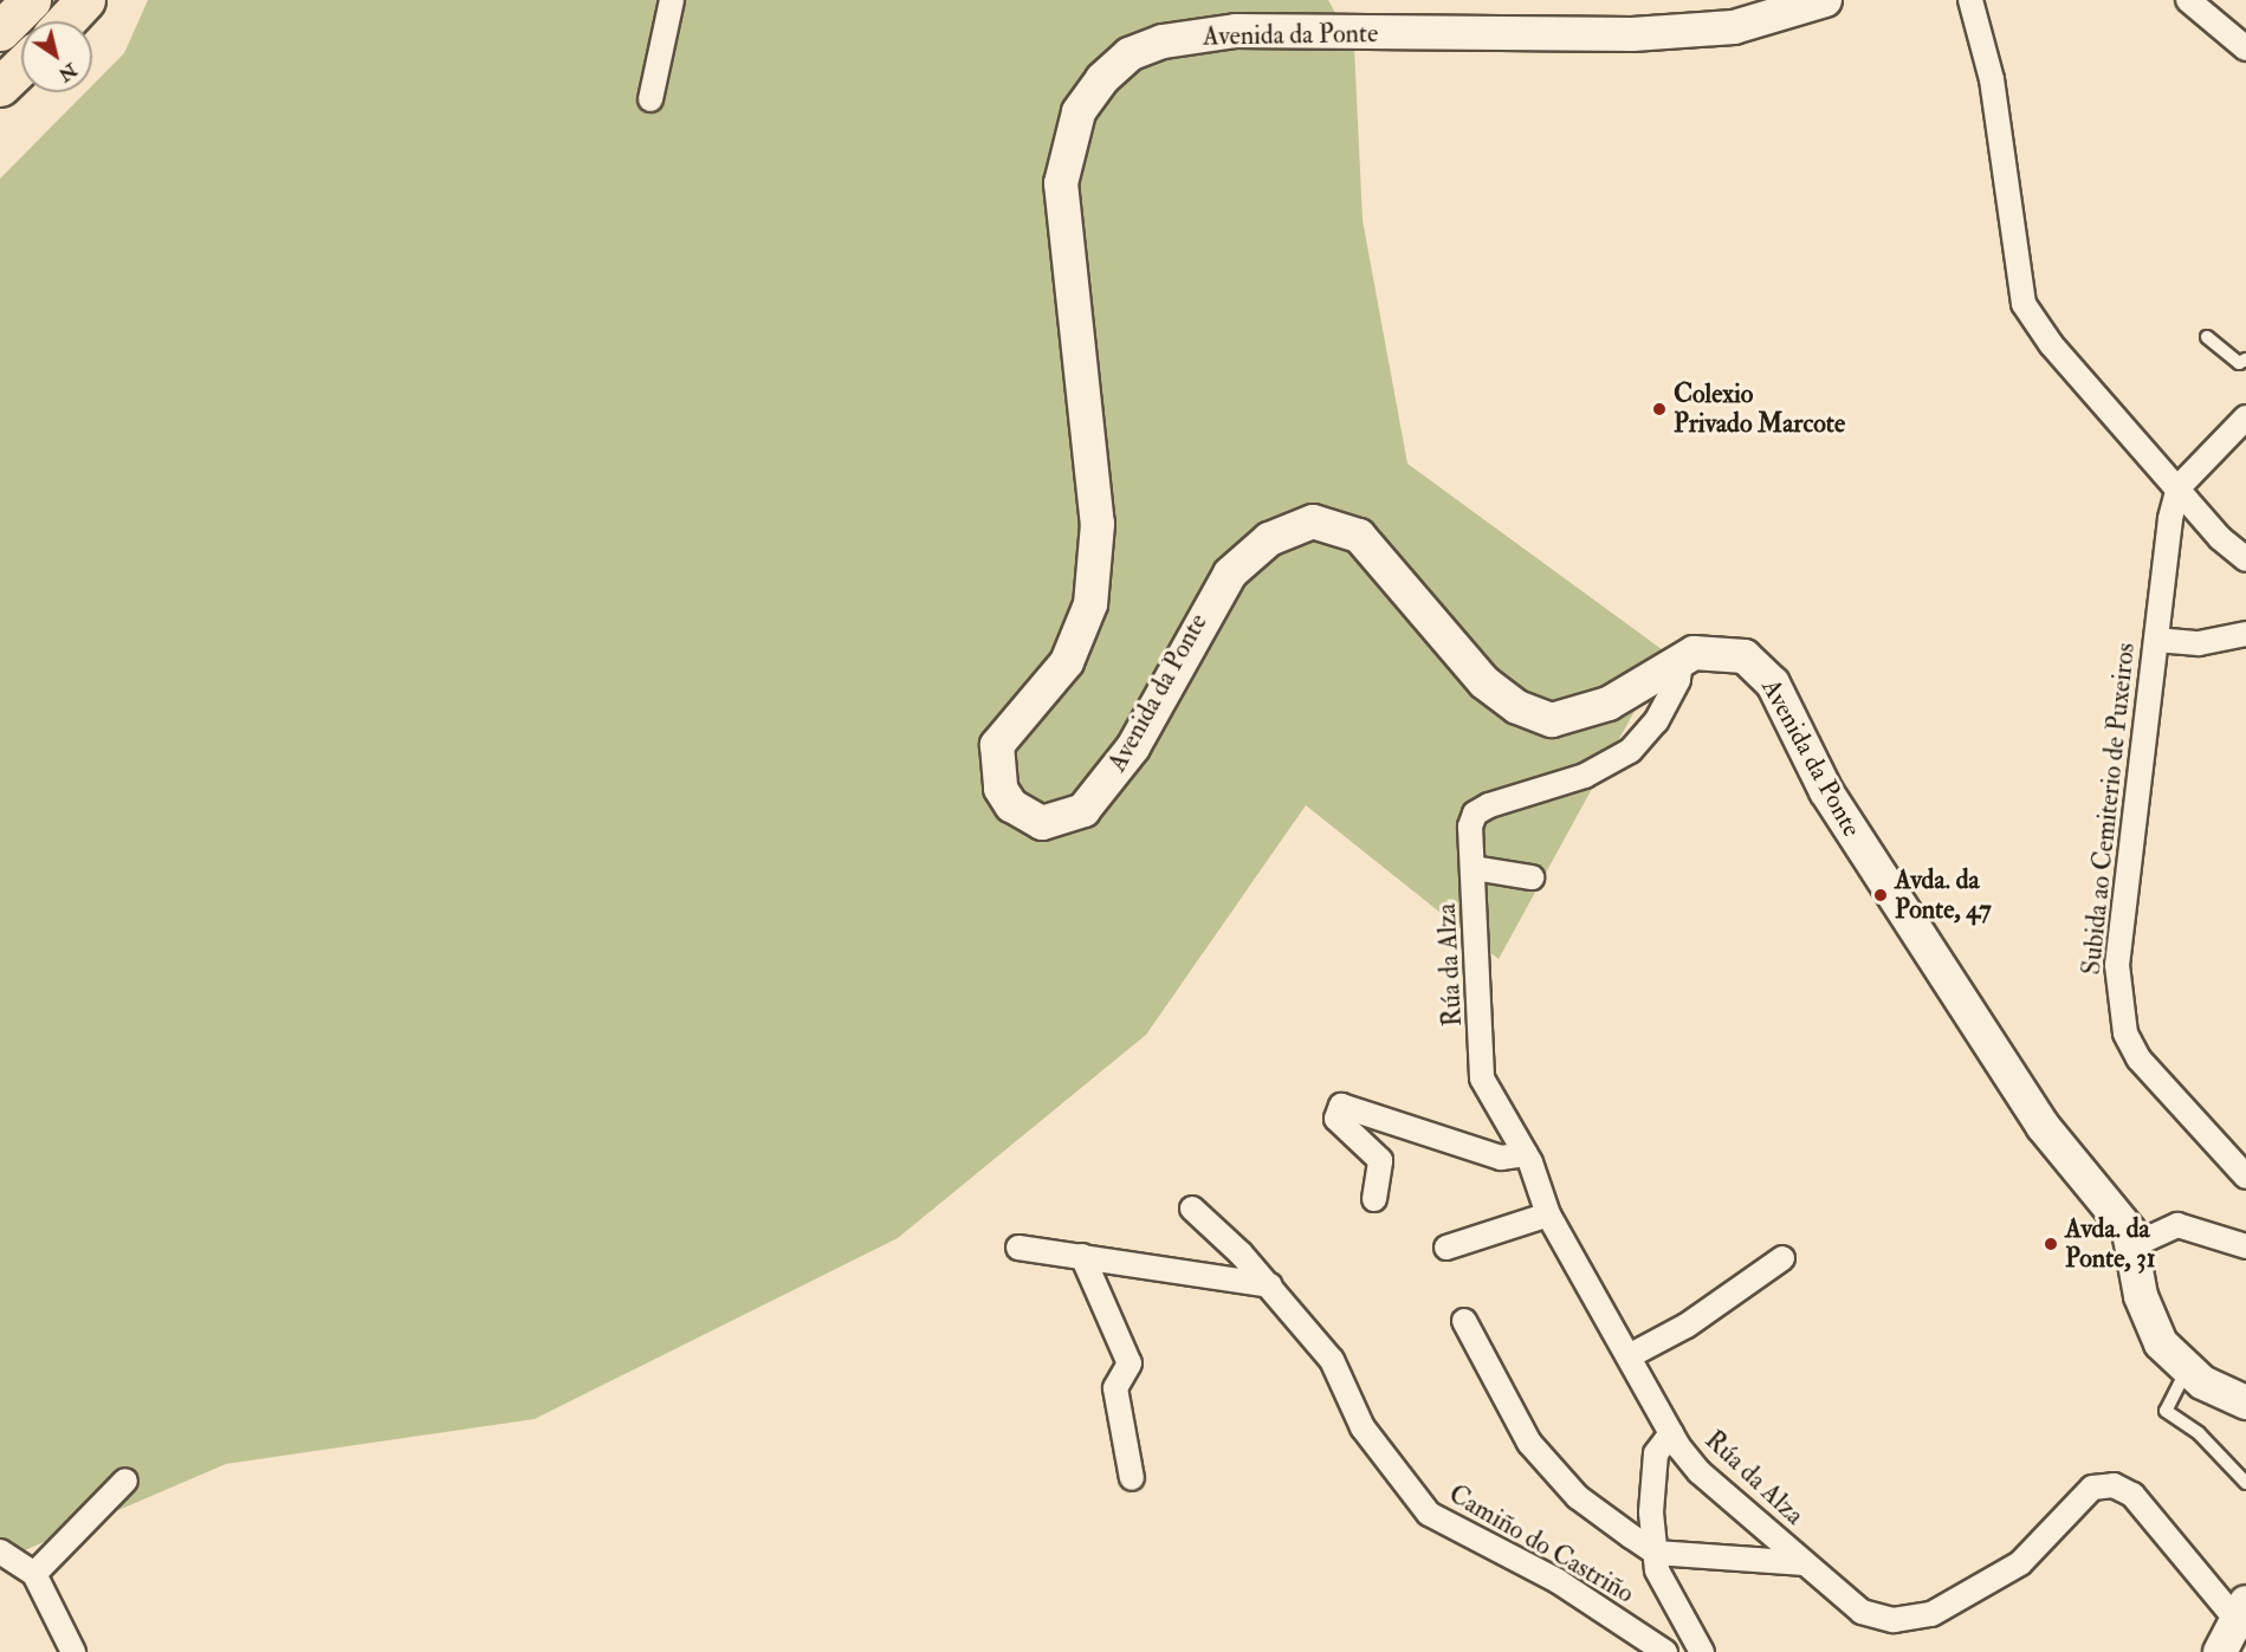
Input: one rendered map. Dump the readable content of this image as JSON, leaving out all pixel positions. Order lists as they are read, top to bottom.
{
  "streets": {
    "street": [
      "Avenida da Ponte",
      "Subida ao Cemiterio de Puxeiros",
      "Rúa da Alza",
      "Camiño do Castriño"
    ]
  },
  "crossings": [
    ["Avenida da Ponte", "Rúa da Alza"]
  ],
  "places": ["Colexio Privado Marcote", "Avda. da Ponte, 47", "Avda. da Ponte, 31"],
  "north": "bottom right"
}
